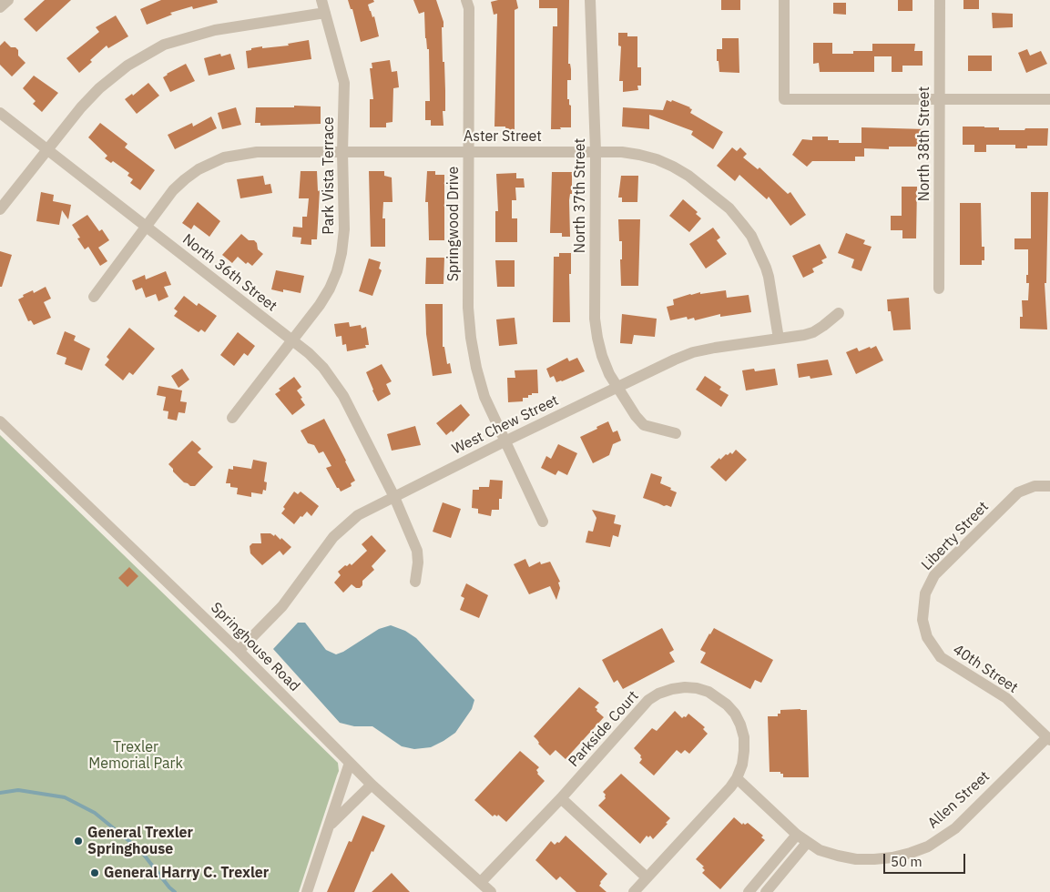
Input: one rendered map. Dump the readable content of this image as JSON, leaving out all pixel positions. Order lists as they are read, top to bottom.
{
  "streets": {
    "street": [
      "Aster Street",
      "North 38th Street",
      "Park Vista Terrace",
      "North 37th Street",
      "Springwood Drive",
      "North 36th Street",
      "West Chew Street",
      "Liberty Street",
      "Springhouse Road",
      "40th Street",
      "Parkside Court",
      "Allen Street"
    ]
  },
  "crossings": [
    ["Aster Street", "Park Vista Terrace"],
    ["Aster Street", "North 37th Street"],
    ["Aster Street", "Springwood Drive"],
    ["Aster Street", "North 36th Street"],
    ["Aster Street", "West Chew Street"],
    ["Park Vista Terrace", "North 36th Street"],
    ["North 37th Street", "West Chew Street"],
    ["Springwood Drive", "West Chew Street"],
    ["North 36th Street", "West Chew Street"],
    ["West Chew Street", "Springhouse Road"],
    ["Liberty Street", "40th Street"],
    ["Springhouse Road", "Parkside Court"],
    ["40th Street", "Allen Street"]
  ],
  "parks": ["Trexler Memorial Park"],
  "places": ["General Trexler Springhouse", "General Harry C. Trexler"],
  "scale_bar": "50 m"
}
